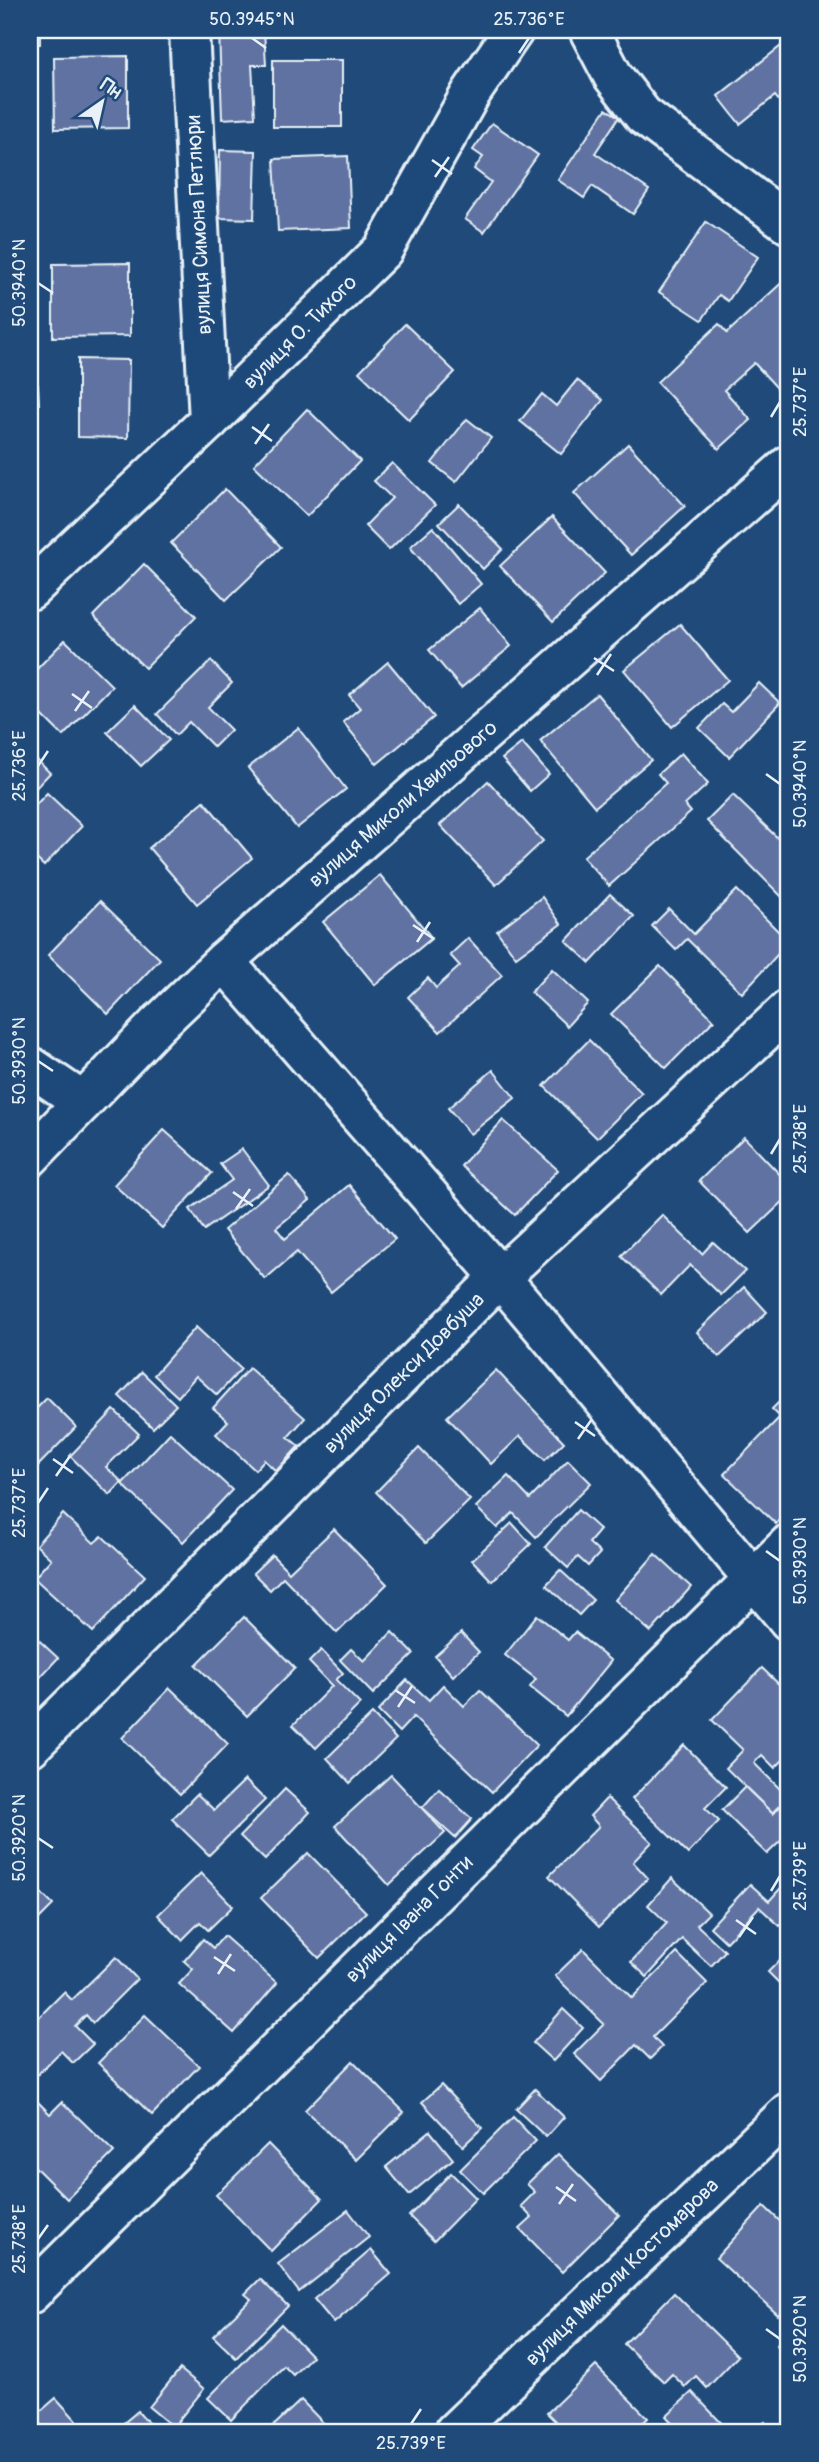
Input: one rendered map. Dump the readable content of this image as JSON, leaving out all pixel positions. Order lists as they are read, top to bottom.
{
  "streets": {
    "street": [
      "вулиця Симона Петлюри",
      "вулиця О. Тихого",
      "вулиця Миколи Хвильового",
      "вулиця Олекси Довбуша",
      "вулиця Івана Гонти",
      "вулиця Миколи Костомарова"
    ]
  },
  "crossings": [
    ["вулиця Симона Петлюри", "вулиця О. Тихого"]
  ],
  "north": "top right",
  "coordinates": [
    "50.3945°N",
    "25.736°E",
    "50.3940°N",
    "25.737°E",
    "50.3930°N",
    "25.738°E",
    "50.3920°N",
    "25.739°E"
  ]
}
